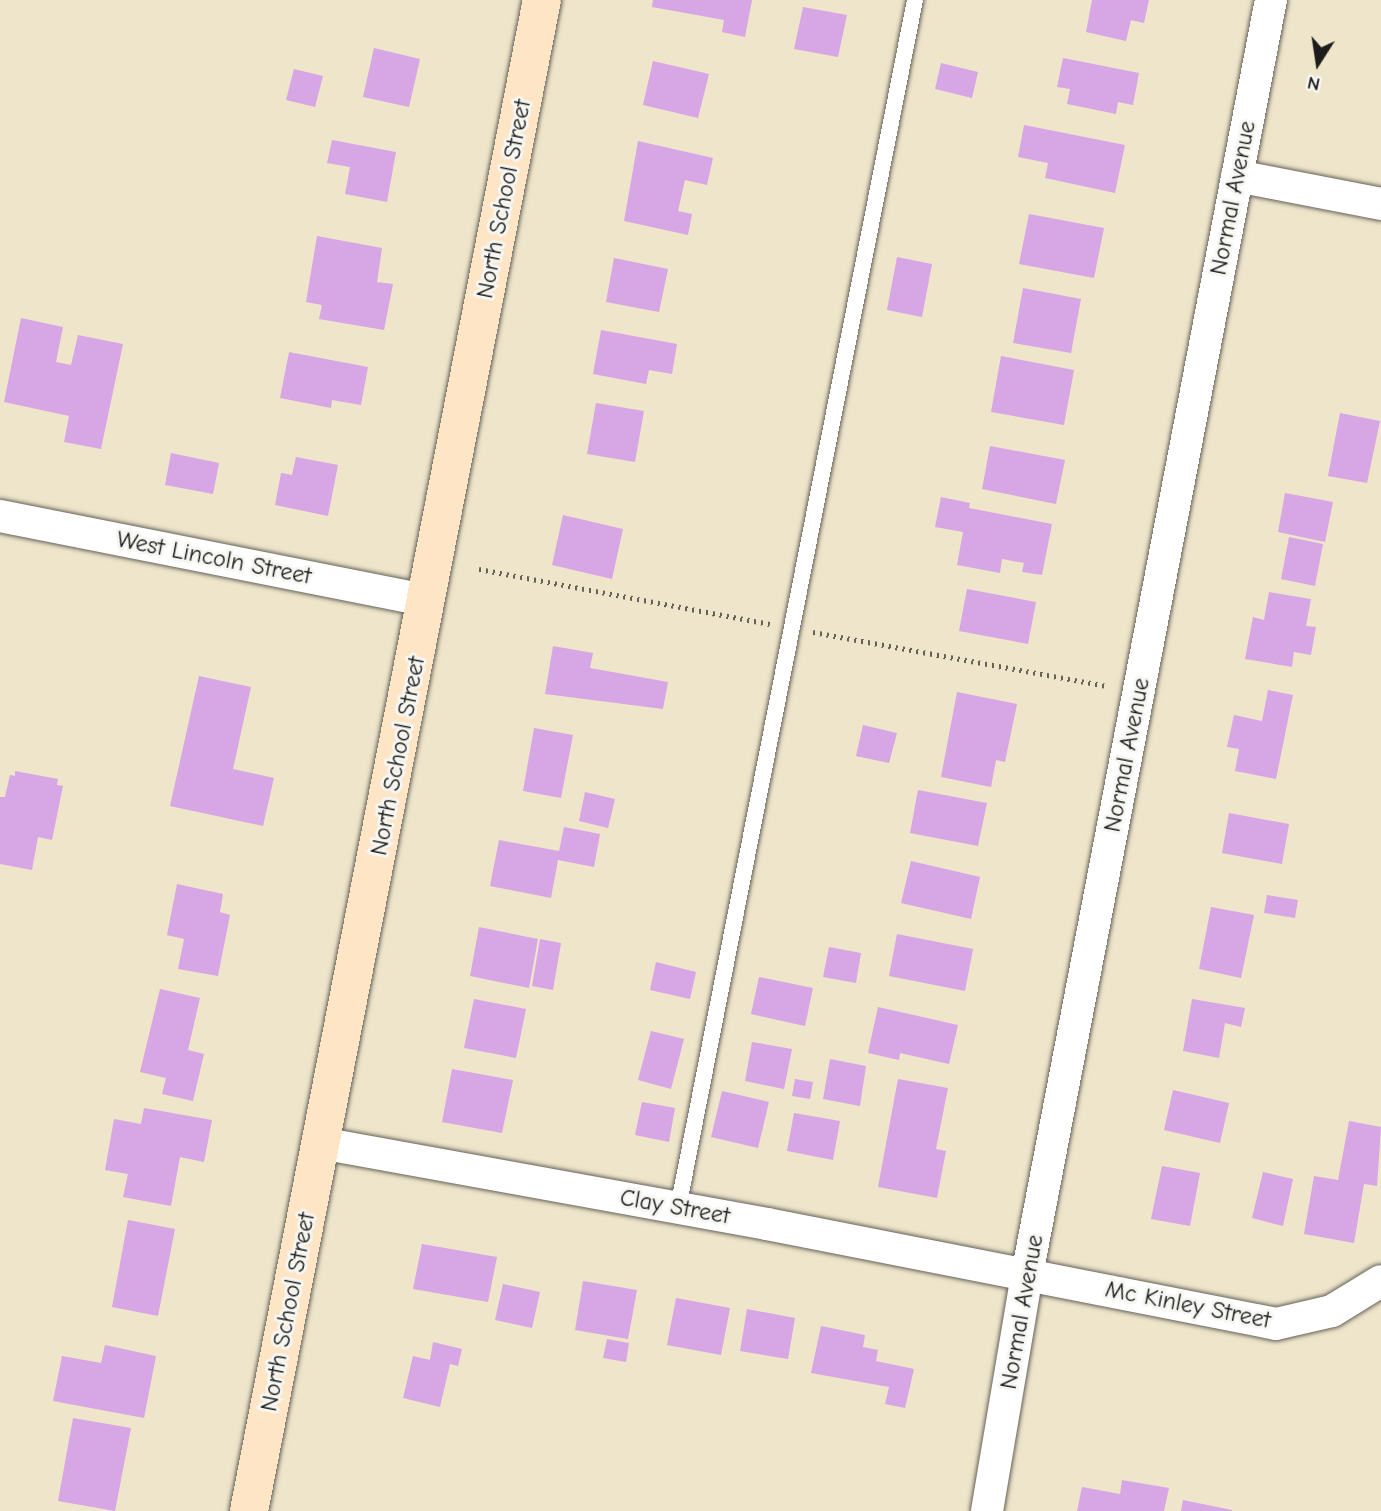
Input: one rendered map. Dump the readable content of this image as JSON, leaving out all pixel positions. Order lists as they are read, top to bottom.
{
  "streets": {
    "street": [
      "Normal Avenue",
      "North School Street",
      "West Lincoln Street",
      "Clay Street",
      "Mc Kinley Street"
    ]
  },
  "crossings": [
    ["Normal Avenue", "Clay Street"],
    ["Normal Avenue", "Mc Kinley Street"],
    ["North School Street", "West Lincoln Street"],
    ["North School Street", "Clay Street"],
    ["Clay Street", "Mc Kinley Street"]
  ],
  "north": "bottom"
}
